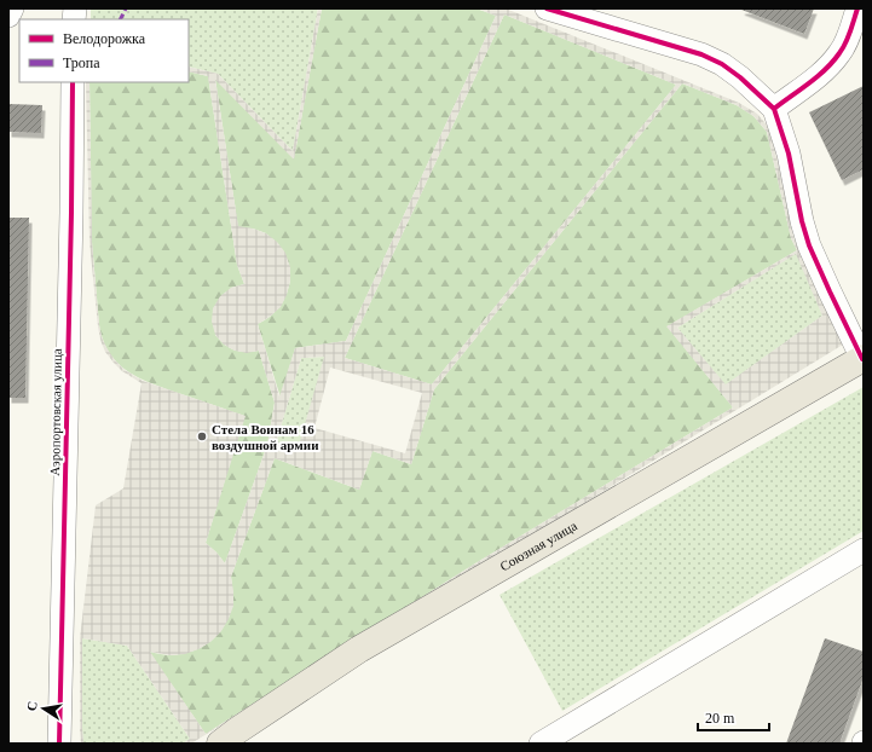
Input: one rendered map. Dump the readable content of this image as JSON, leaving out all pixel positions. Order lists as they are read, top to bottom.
{
  "streets": {
    "main road": ["Союзная улица"],
    "street": ["Аэропортовская улица"]
  },
  "places": ["Стела Воинам 16 воздушной армии"],
  "legend": ["Велодорожка", "Тропа"],
  "scale_bar": "20 m",
  "north": "left"
}
